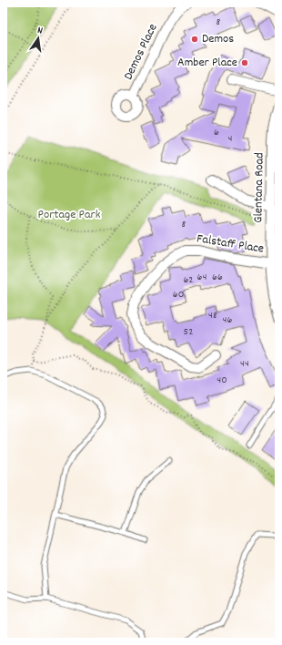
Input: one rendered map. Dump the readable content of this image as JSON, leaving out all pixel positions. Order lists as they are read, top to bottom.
{
  "streets": {
    "street": ["Demos Place", "Glentana Road", "Falstaff Place"]
  },
  "crossings": [
    ["Glentana Road", "Falstaff Place"]
  ],
  "parks": ["Portage Park"],
  "places": ["Demos", "Amber Place"],
  "house_numbers": [
    "8",
    "6",
    "4",
    "8",
    "64",
    "66",
    "62",
    "60",
    "48",
    "46",
    "52",
    "44",
    "40"
  ],
  "north": "top"
}
